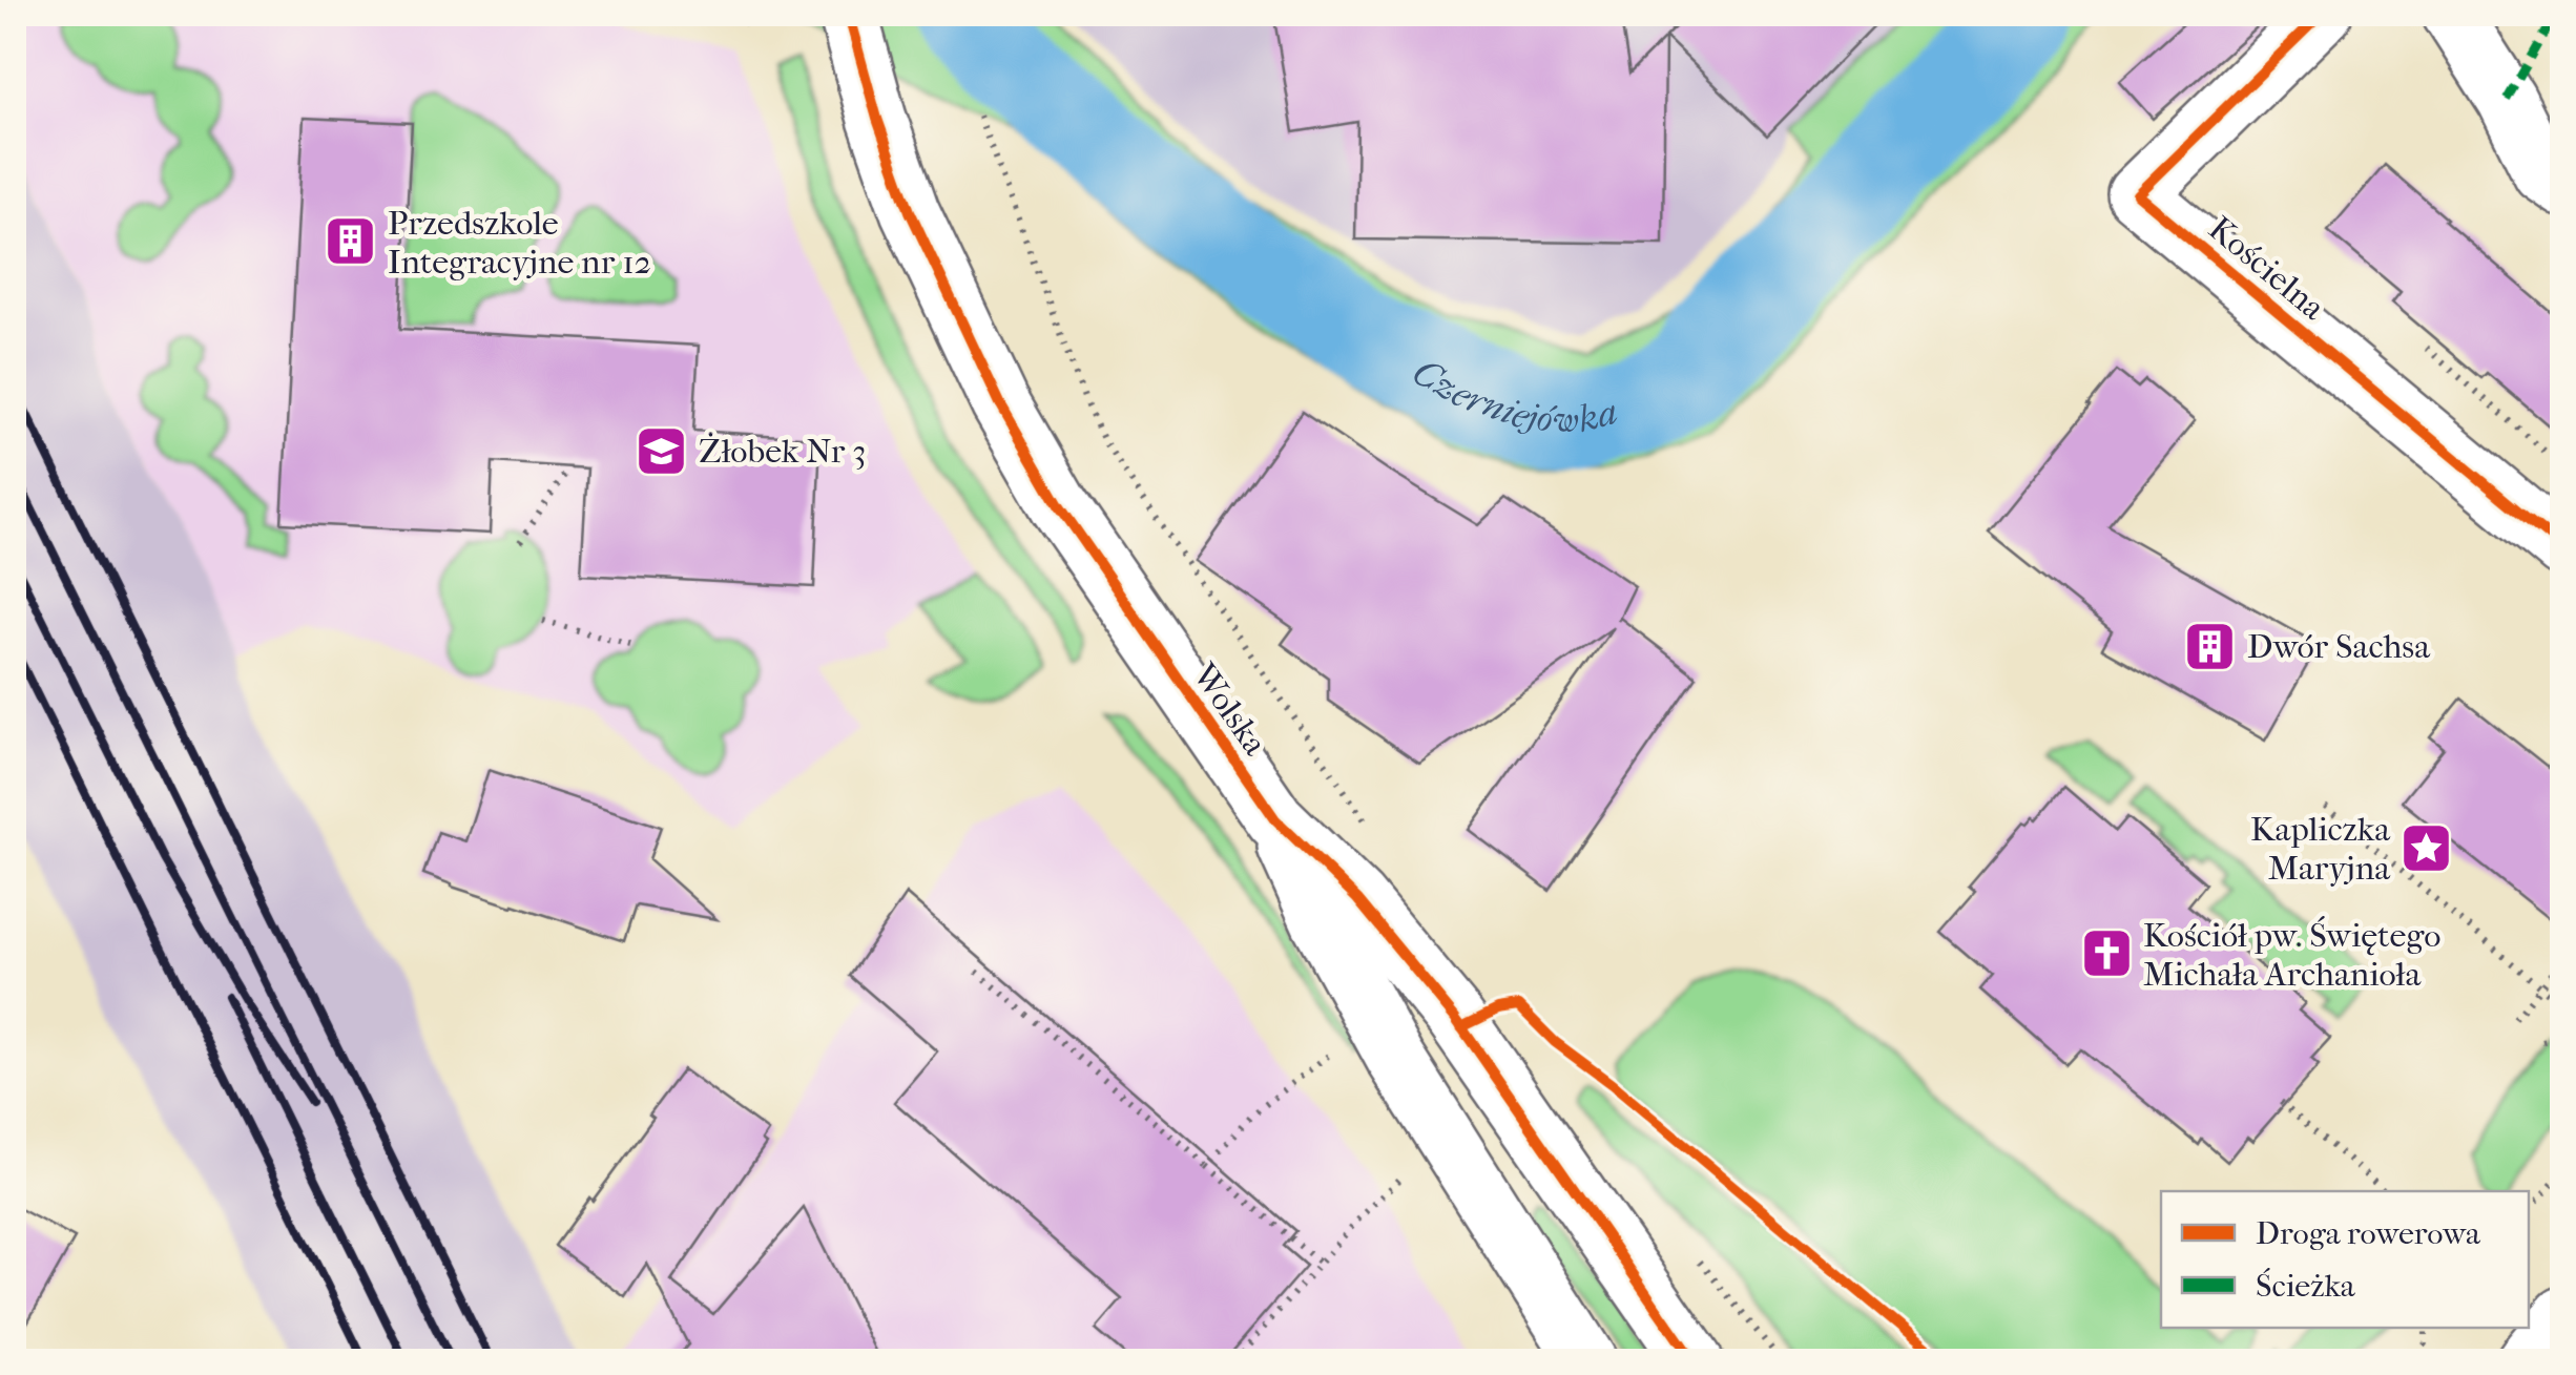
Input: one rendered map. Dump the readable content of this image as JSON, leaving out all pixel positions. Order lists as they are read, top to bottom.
{
  "streets": {
    "street": ["Kościelna", "Wolska"]
  },
  "water": ["Czerniejówka"],
  "places": {
    "building": ["Przedszkole Integracyjne nr 12", "Dwór Sachsa"],
    "school or university": ["Żłobek Nr 3"],
    "place": ["Kapliczka Maryjna"],
    "church": ["Kościół pw. Świętego Michała Archanioła"]
  },
  "legend": ["Droga rowerowa", "Ścieżka"]
}
